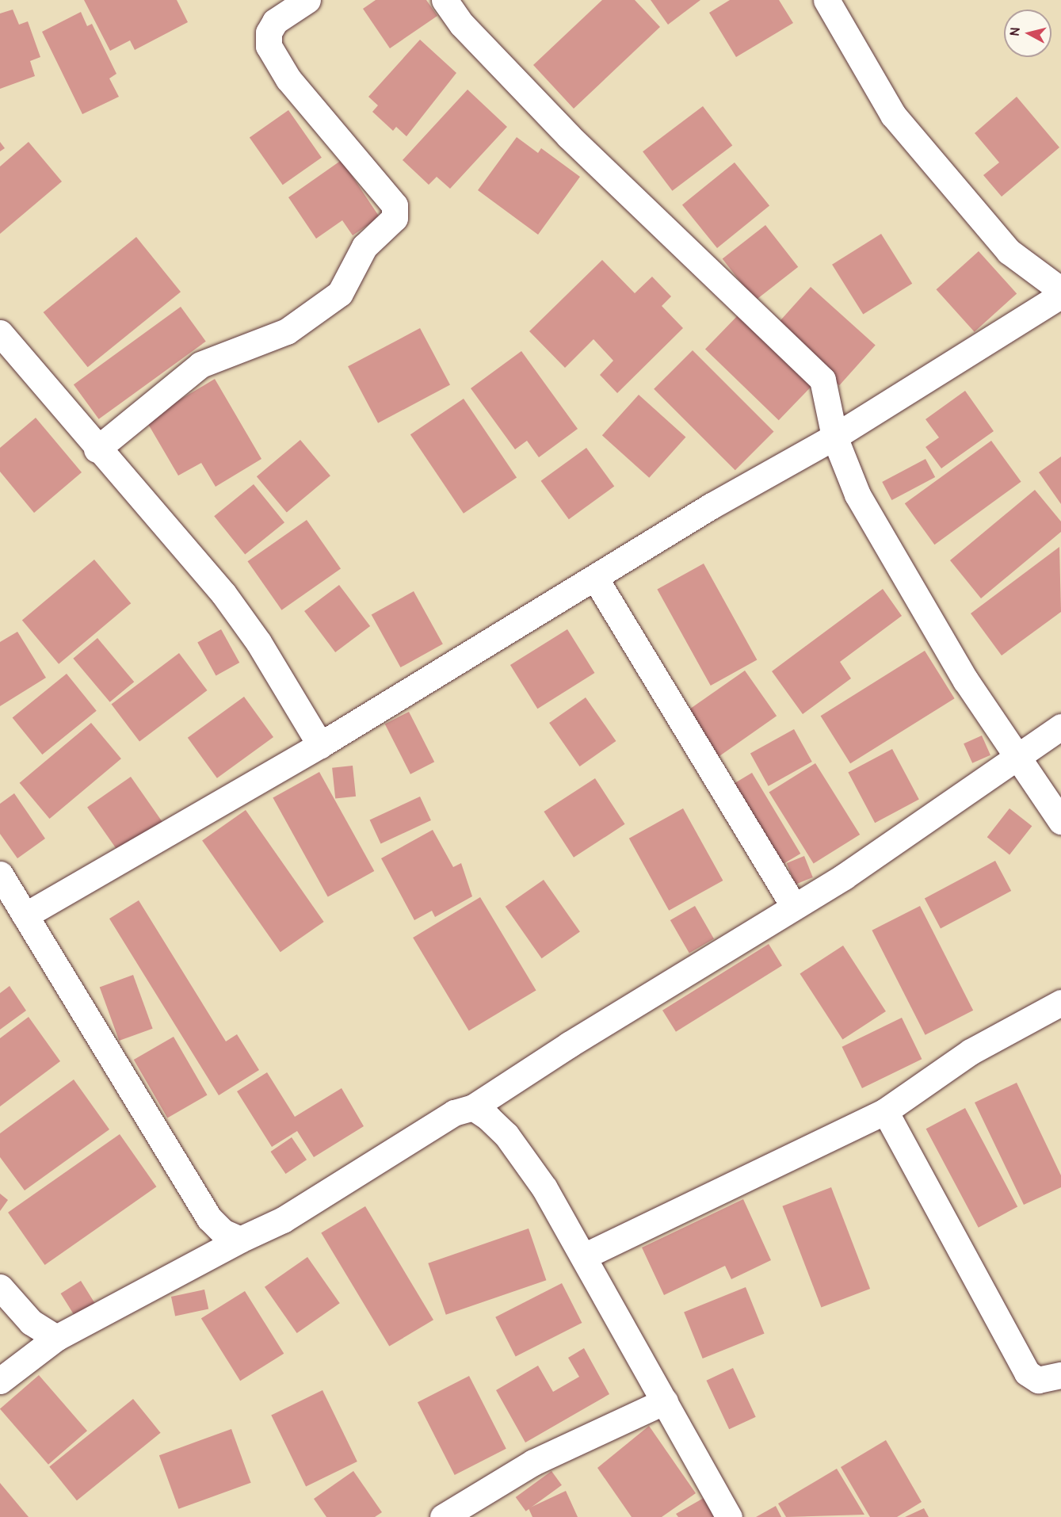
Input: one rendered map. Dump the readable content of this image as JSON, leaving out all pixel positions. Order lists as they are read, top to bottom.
{
  "north": "left"
}
